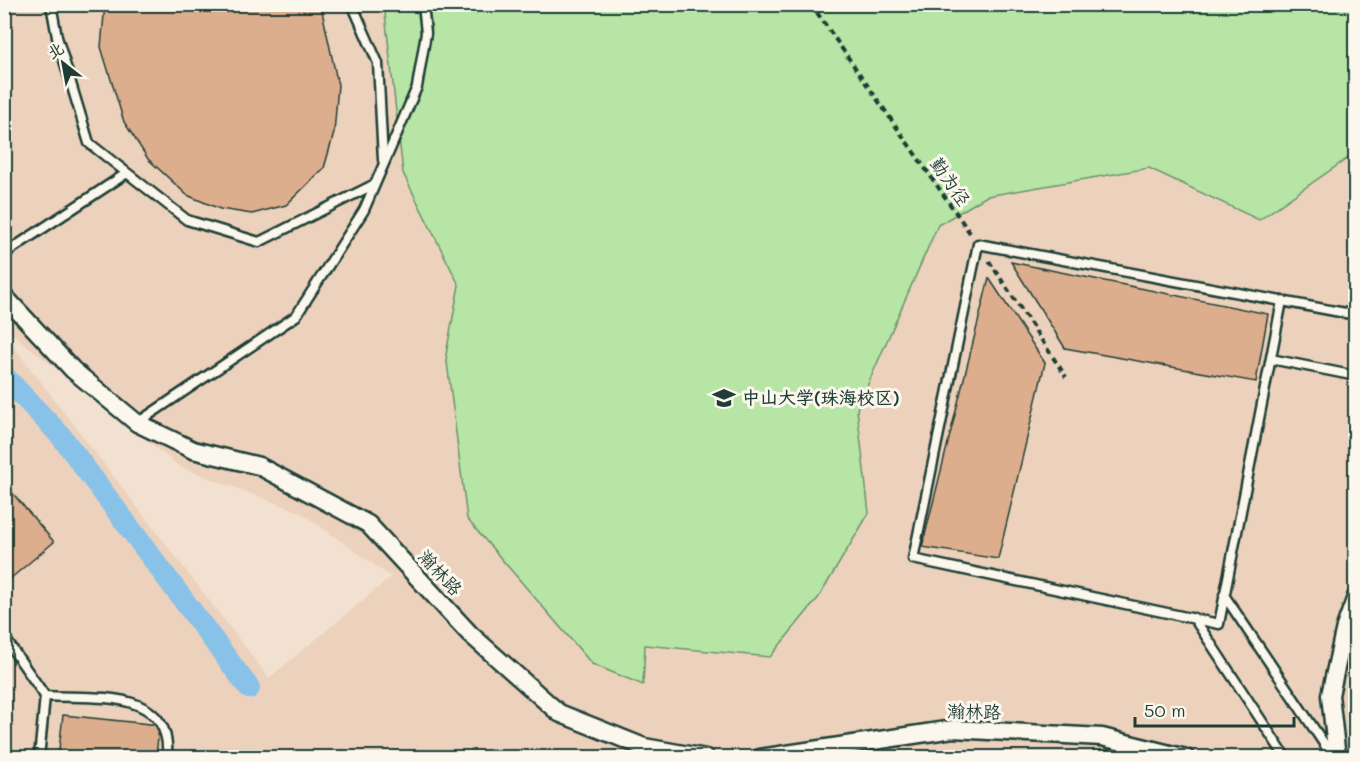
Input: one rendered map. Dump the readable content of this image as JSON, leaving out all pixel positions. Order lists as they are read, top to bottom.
{
  "streets": {
    "street": ["瀚林路"],
    "path": ["勤为径"]
  },
  "places": {
    "school or university": ["中山大学(珠海校区)"]
  },
  "scale_bar": "50 m",
  "north": "top left"
}
